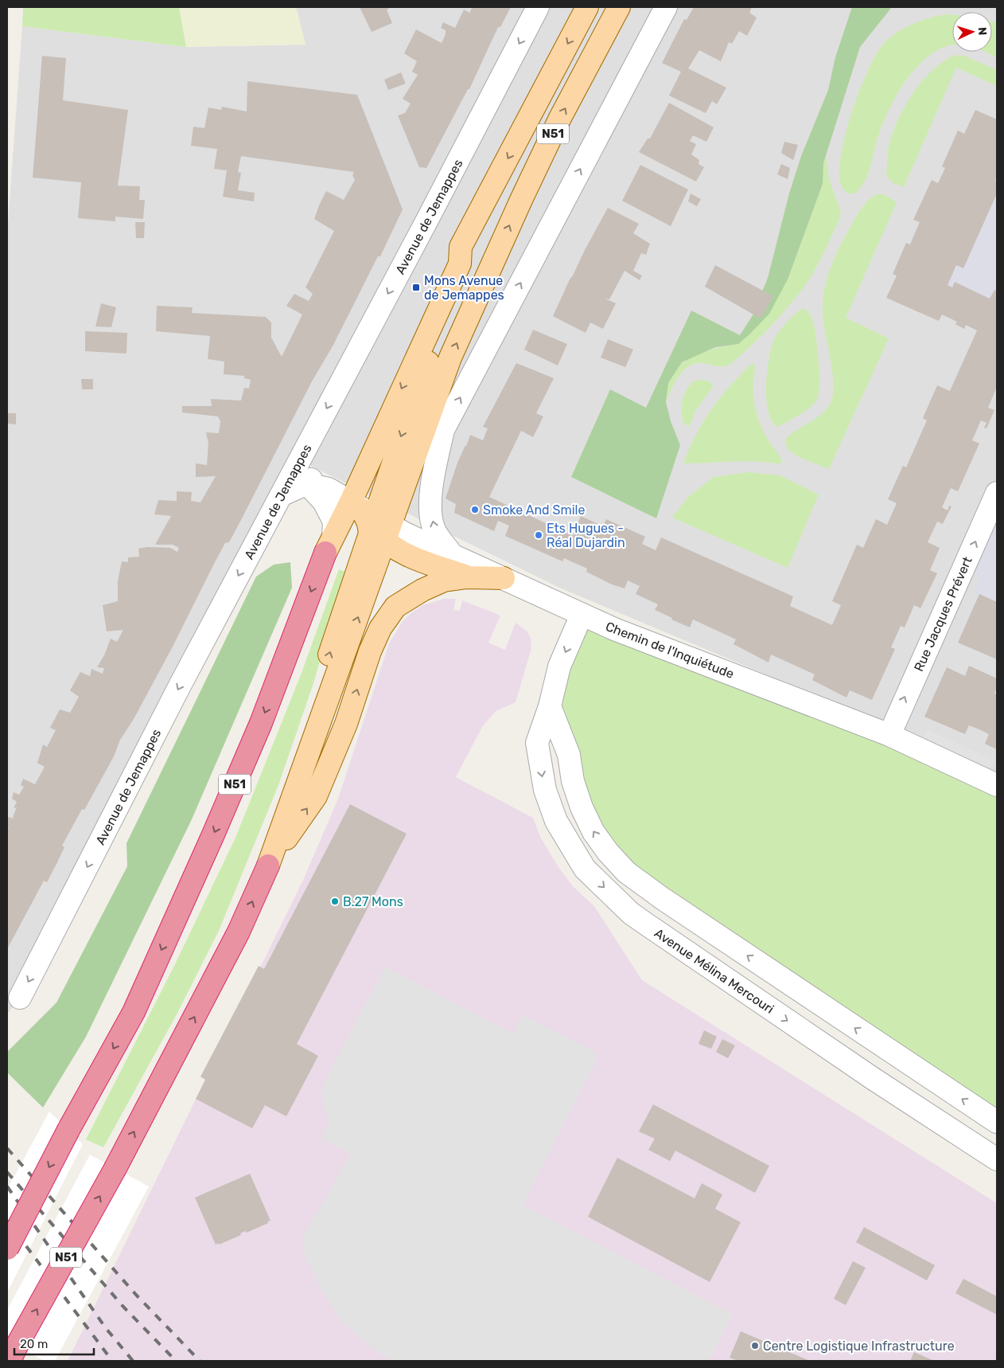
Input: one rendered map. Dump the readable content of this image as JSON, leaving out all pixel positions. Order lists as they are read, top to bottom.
{
  "streets": {
    "highway": ["N51"],
    "street": [
      "Avenue de Jemappes",
      "Rue Jacques Prévert",
      "Chemin de l'Inquiétude",
      "Avenue Mélina Mercouri"
    ]
  },
  "crossings": [
    ["N51", "Chemin de l'Inquiétude"],
    ["Rue Jacques Prévert", "Chemin de l'Inquiétude"],
    ["Chemin de l'Inquiétude", "Avenue Mélina Mercouri"]
  ],
  "one_way": ["Rue Jacques Prévert"],
  "places": {
    "transit": ["Mons Avenue de Jemappes"],
    "other": [
      "Smoke And Smile",
      "Ets Hugues - Réal Dujardin",
      "B.27 Mons",
      "Centre Logistique Infrastructure"
    ]
  },
  "scale_bar": "20 m",
  "north": "right"
}
